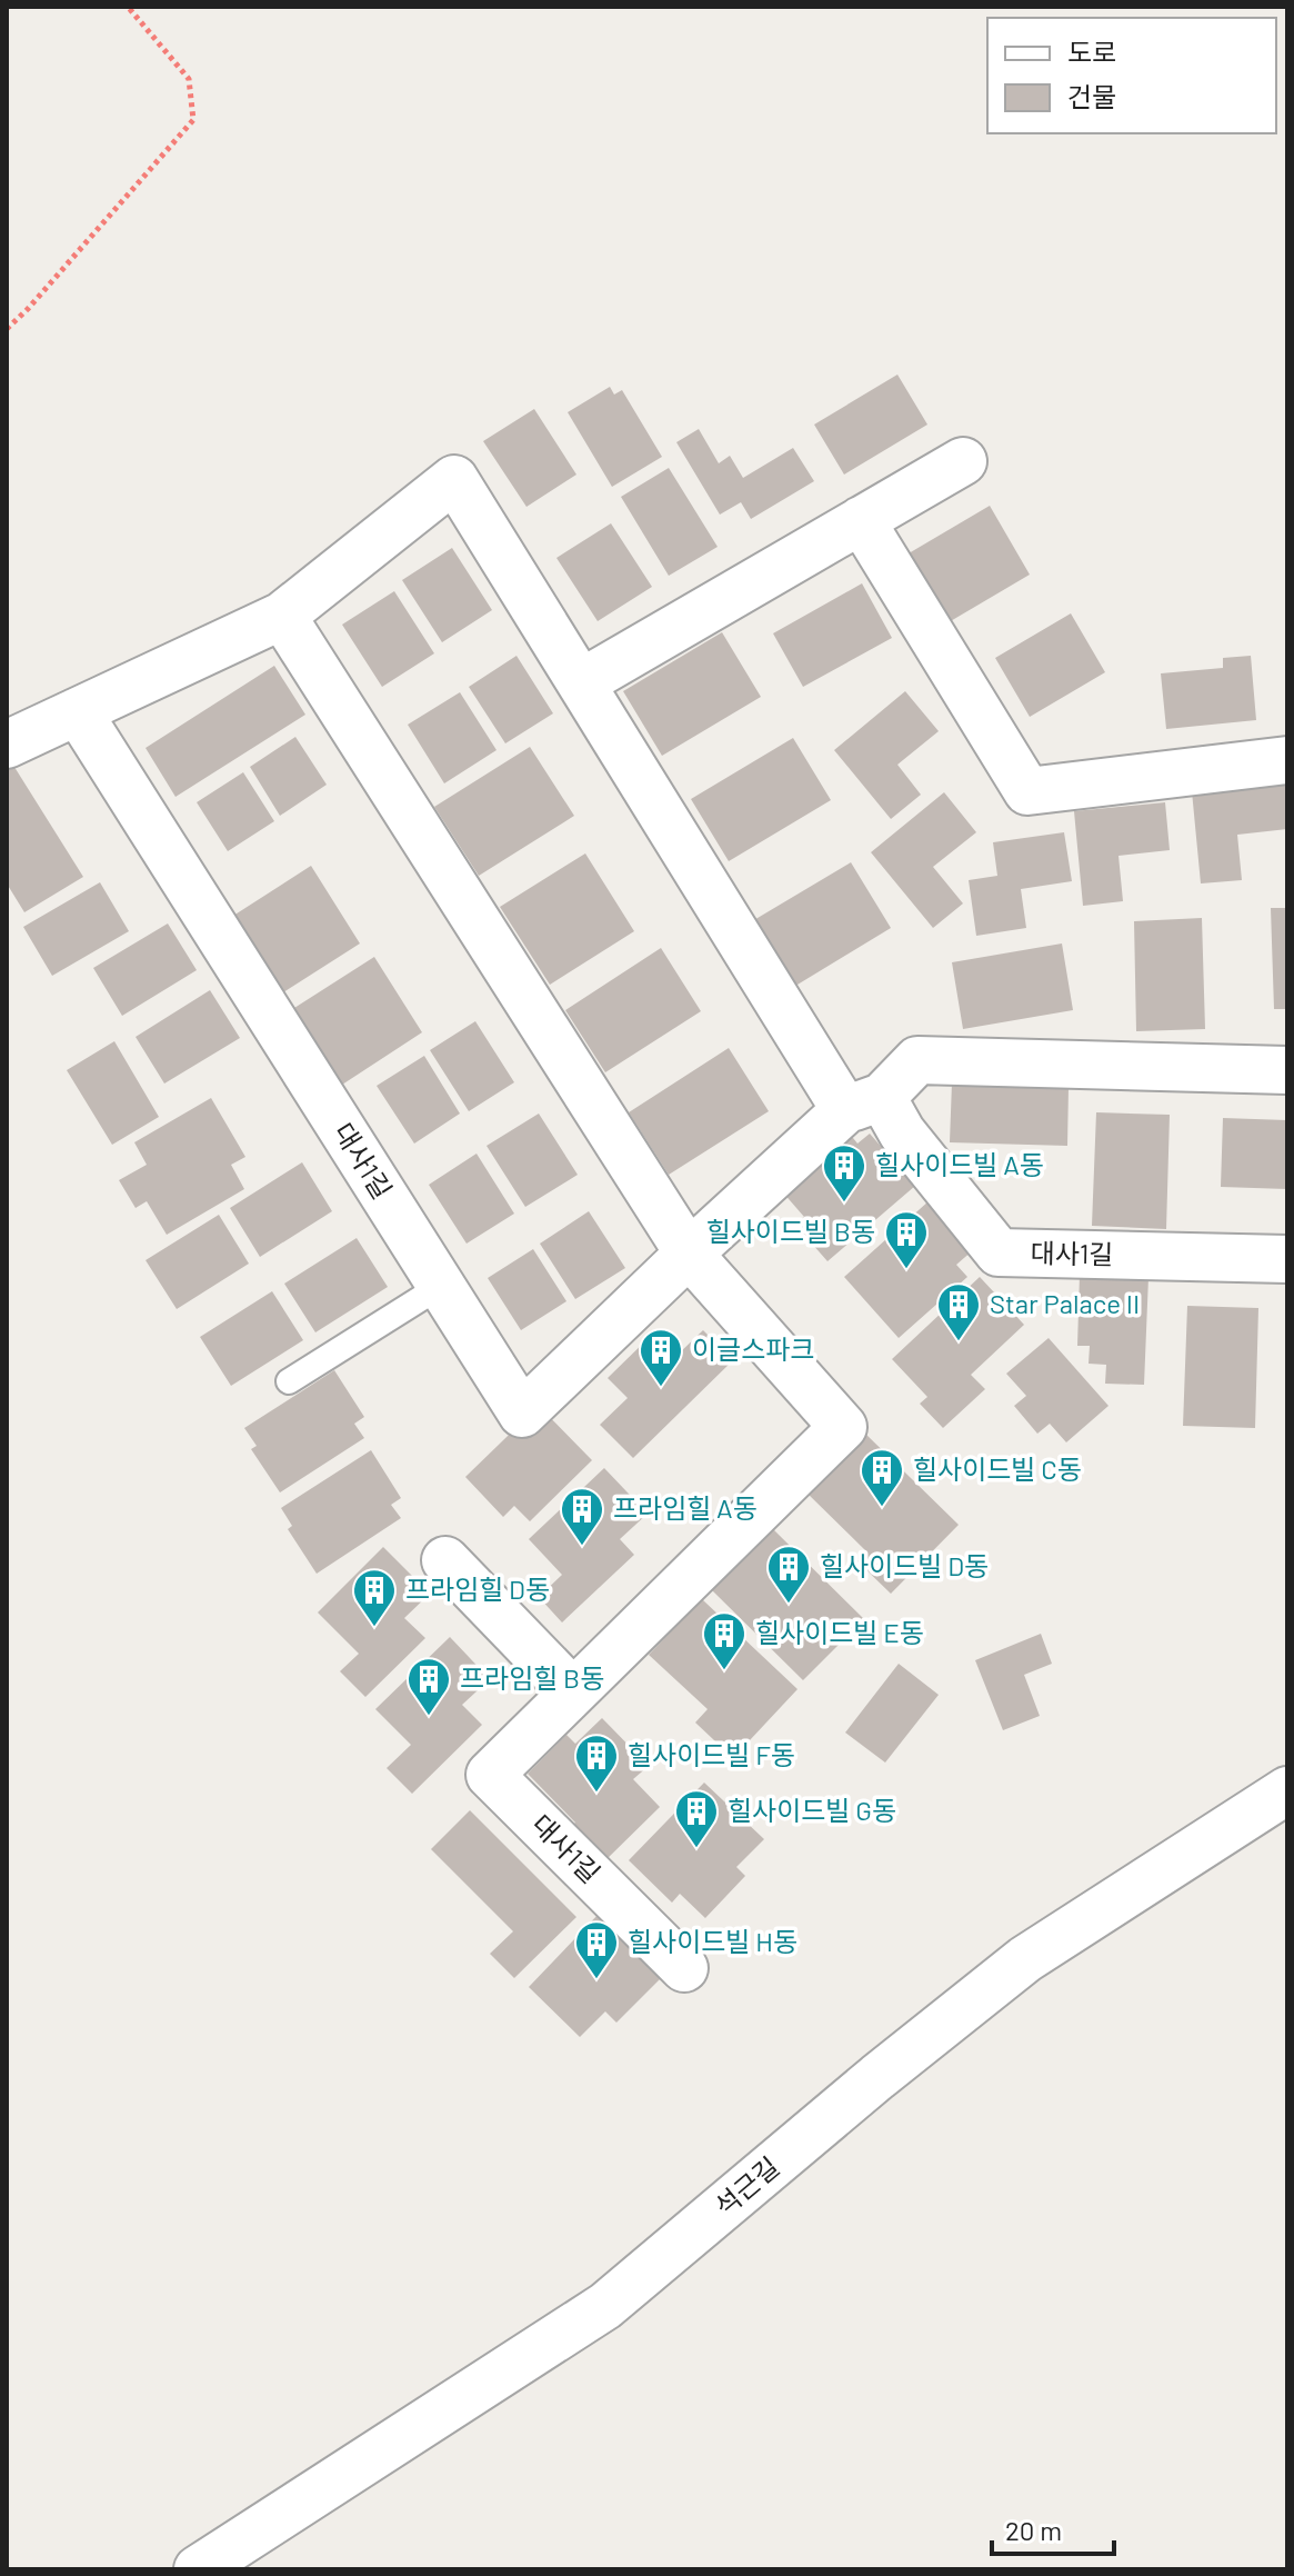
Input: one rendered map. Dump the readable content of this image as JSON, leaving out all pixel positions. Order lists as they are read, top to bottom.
{
  "streets": {
    "street": ["대사1길", "석근길"]
  },
  "places": {
    "building": [
      "힐사이드빌 A동",
      "힐사이드빌 B동",
      "Star Palace II",
      "이글스파크",
      "힐사이드빌 C동",
      "프라임힐 A동",
      "힐사이드빌 D동",
      "프라임힐 D동",
      "힐사이드빌 E동",
      "프라임힐 B동",
      "힐사이드빌 F동",
      "힐사이드빌 G동",
      "힐사이드빌 H동"
    ]
  },
  "legend": ["도로", "건물"],
  "scale_bar": "20 m"
}
